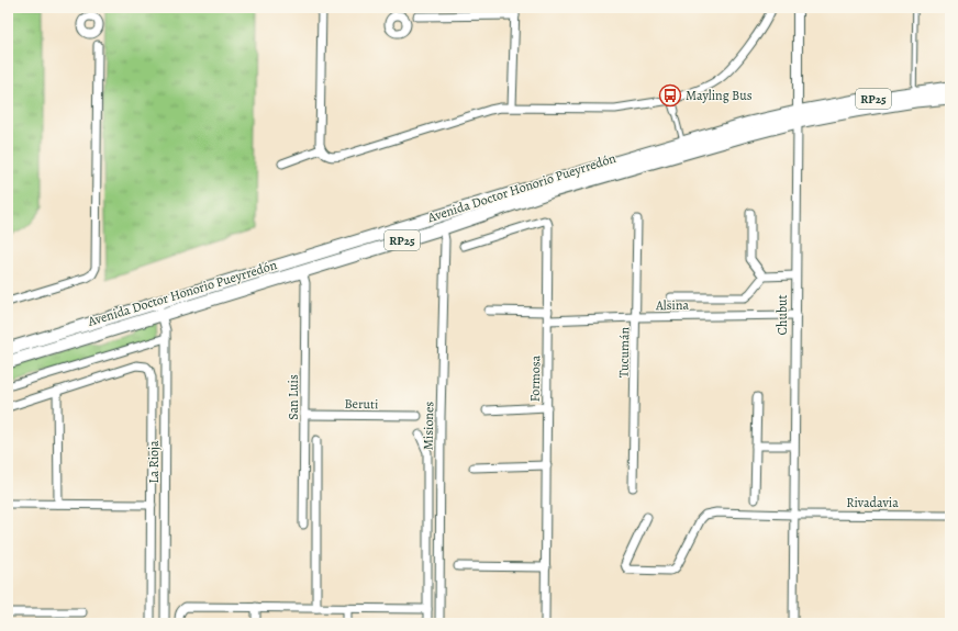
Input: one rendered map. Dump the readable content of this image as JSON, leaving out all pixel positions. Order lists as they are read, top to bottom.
{
  "streets": {
    "main road": ["RP25", "Avenida Doctor Honorio Pueyrredón"],
    "street": [
      "Alsina",
      "Chubut",
      "Tucumán",
      "Formosa",
      "San Luis",
      "Beruti",
      "Misiones",
      "La Rioja",
      "Rivadavia"
    ]
  },
  "crossings": [
    ["Avenida Doctor Honorio Pueyrredón", "Chubut"],
    ["Avenida Doctor Honorio Pueyrredón", "San Luis"],
    ["Avenida Doctor Honorio Pueyrredón", "Misiones"],
    ["Avenida Doctor Honorio Pueyrredón", "La Rioja"],
    ["Alsina", "Chubut"],
    ["Alsina", "Tucumán"],
    ["Alsina", "Formosa"],
    ["Chubut", "Rivadavia"],
    ["San Luis", "Beruti"]
  ],
  "places": {
    "bus stop": ["Mayling Bus"]
  }
}
